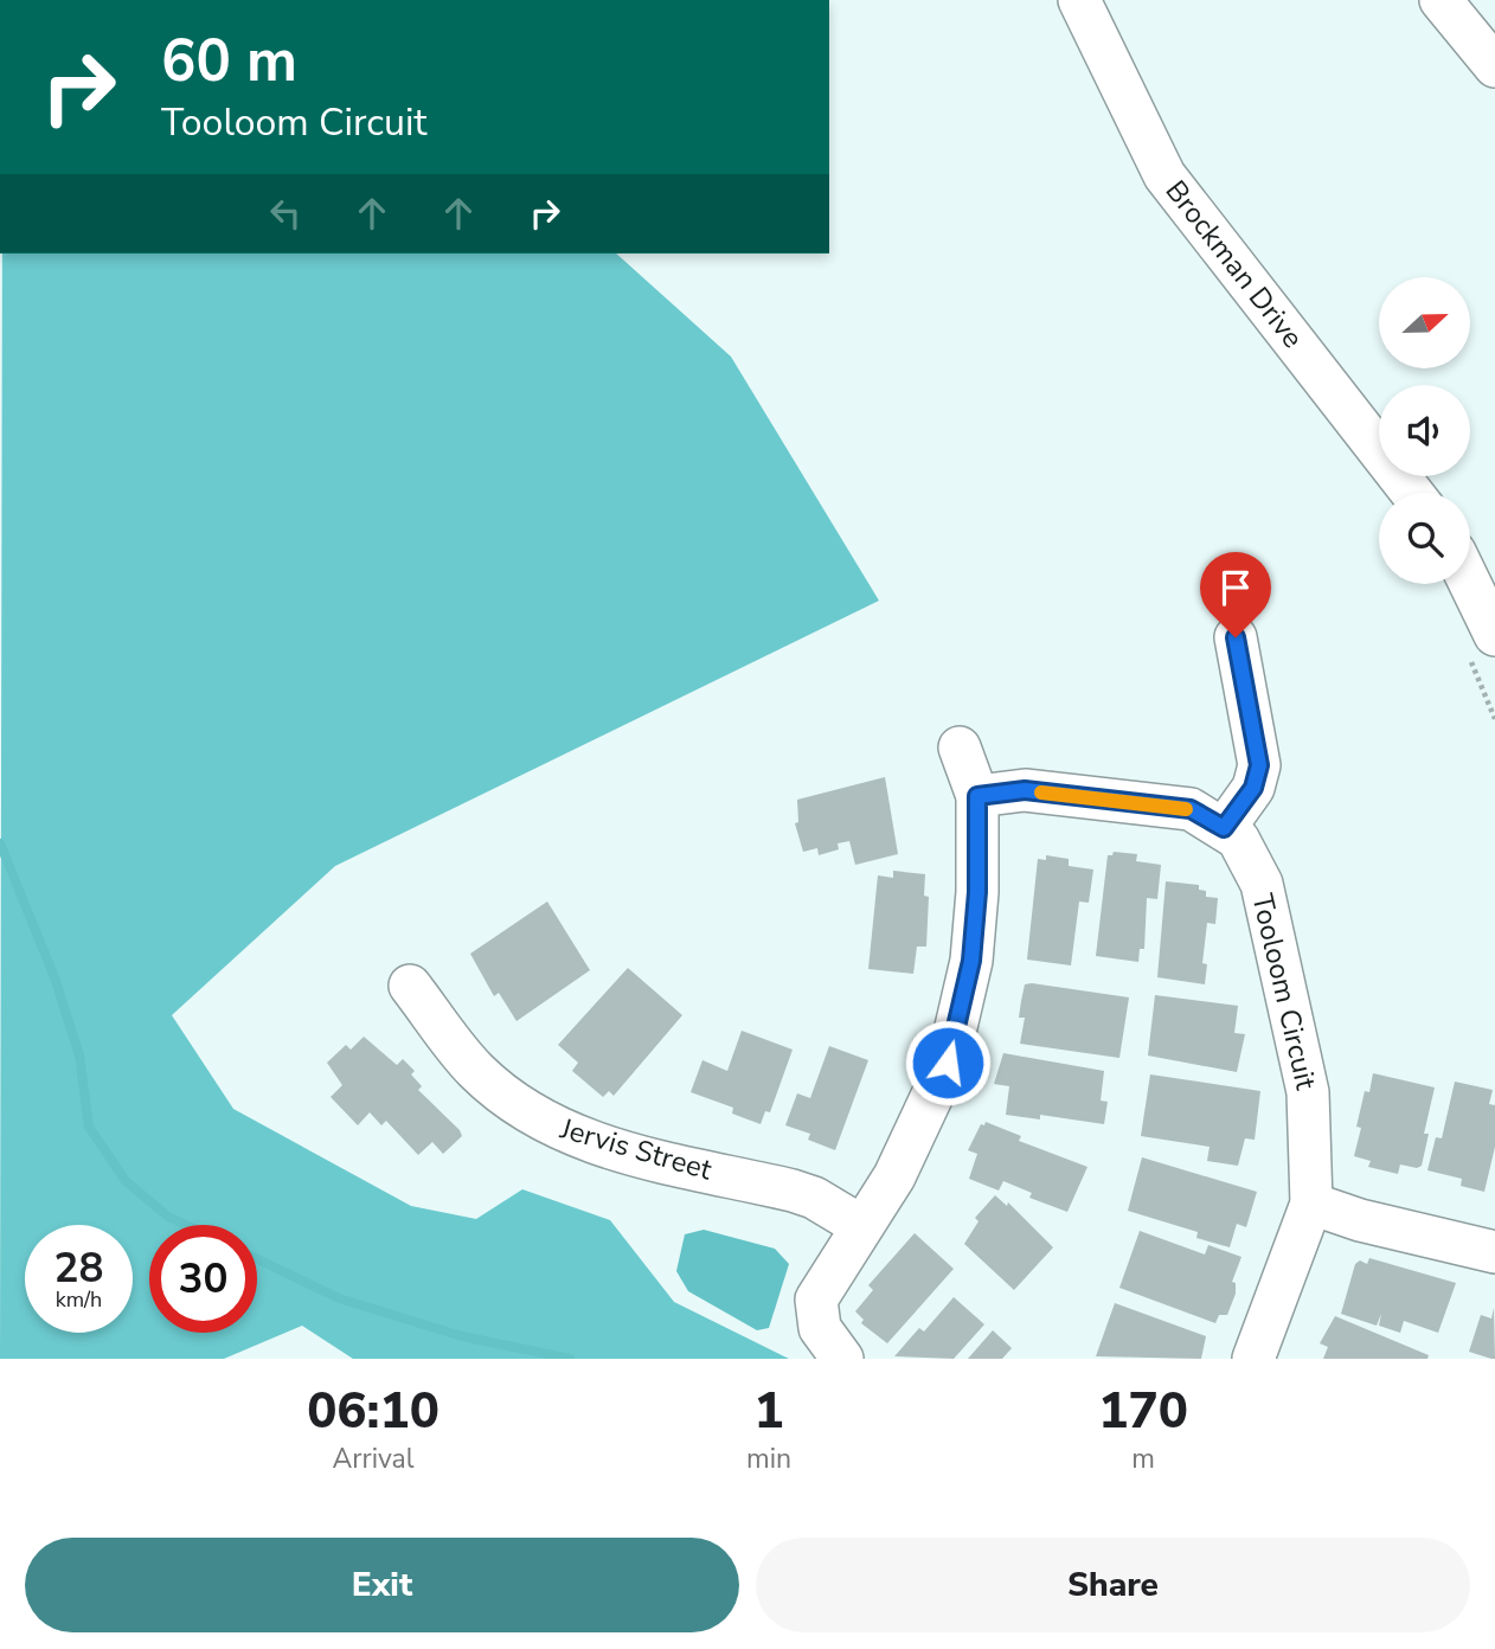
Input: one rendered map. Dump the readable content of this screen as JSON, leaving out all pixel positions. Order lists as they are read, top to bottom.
{
  "streets": {
    "street": ["Brockman Drive", "Tooloom Circuit", "Jervis Street"]
  },
  "north": "right",
  "page": {
    "turn": ["60 m", "Tooloom Circuit"],
    "speed": "28 km/h",
    "limit": "30",
    "eta": [
      "06:10",
      "Arrival",
      "1",
      "min",
      "170",
      "m"
    ],
    "buttons": ["Exit", "Share"]
  }
}
